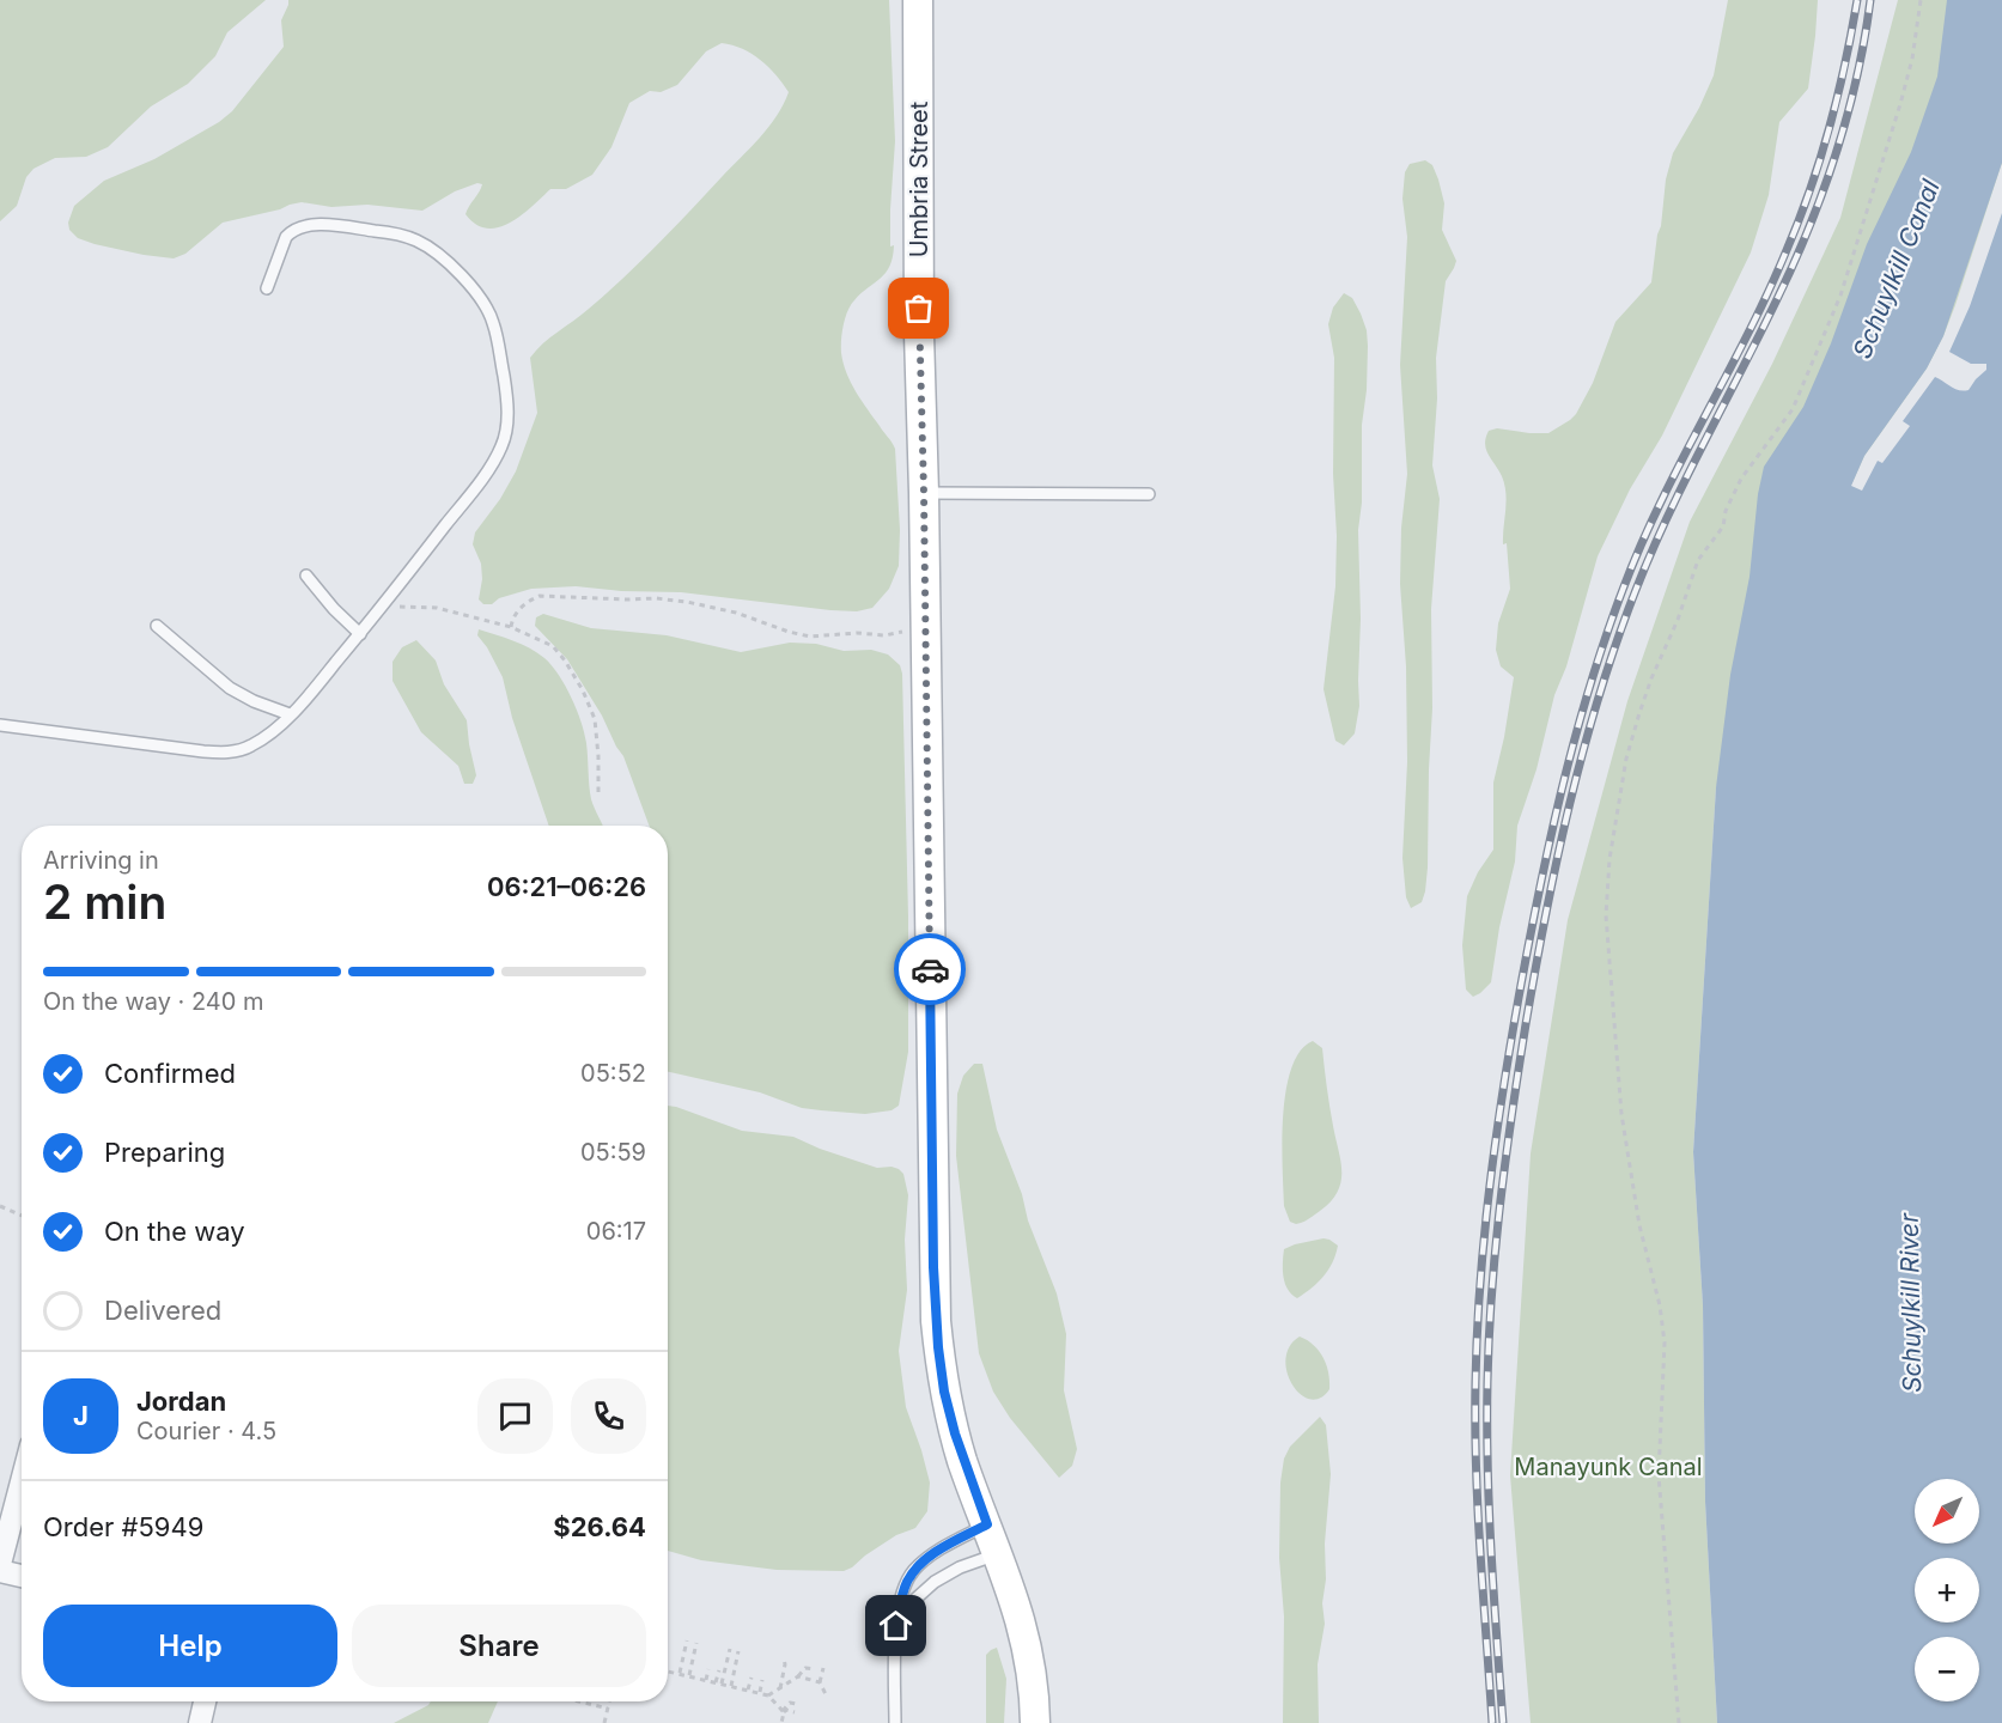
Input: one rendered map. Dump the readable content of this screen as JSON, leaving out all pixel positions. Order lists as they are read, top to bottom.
{
  "streets": {
    "main road": ["Umbria Street"]
  },
  "water": ["Schuylkill Canal", "Schuylkill River"],
  "parks": ["Manayunk Canal"],
  "north": "bottom left",
  "page": {
    "heading": ["2 min", "Arriving in", "06:21–06:26"],
    "panel": [
      "Jordan",
      "Courier · 4.5",
      "Order #5949",
      "$26.64"
    ],
    "bar": "On the way · 240 m",
    "list": [
      ["Confirmed", "05:52"],
      ["Preparing", "05:59"],
      ["On the way", "06:17"],
      "Delivered"
    ],
    "round": "J",
    "map_buttons": ["+", "−"],
    "buttons": ["Help", "Share"]
  }
}
